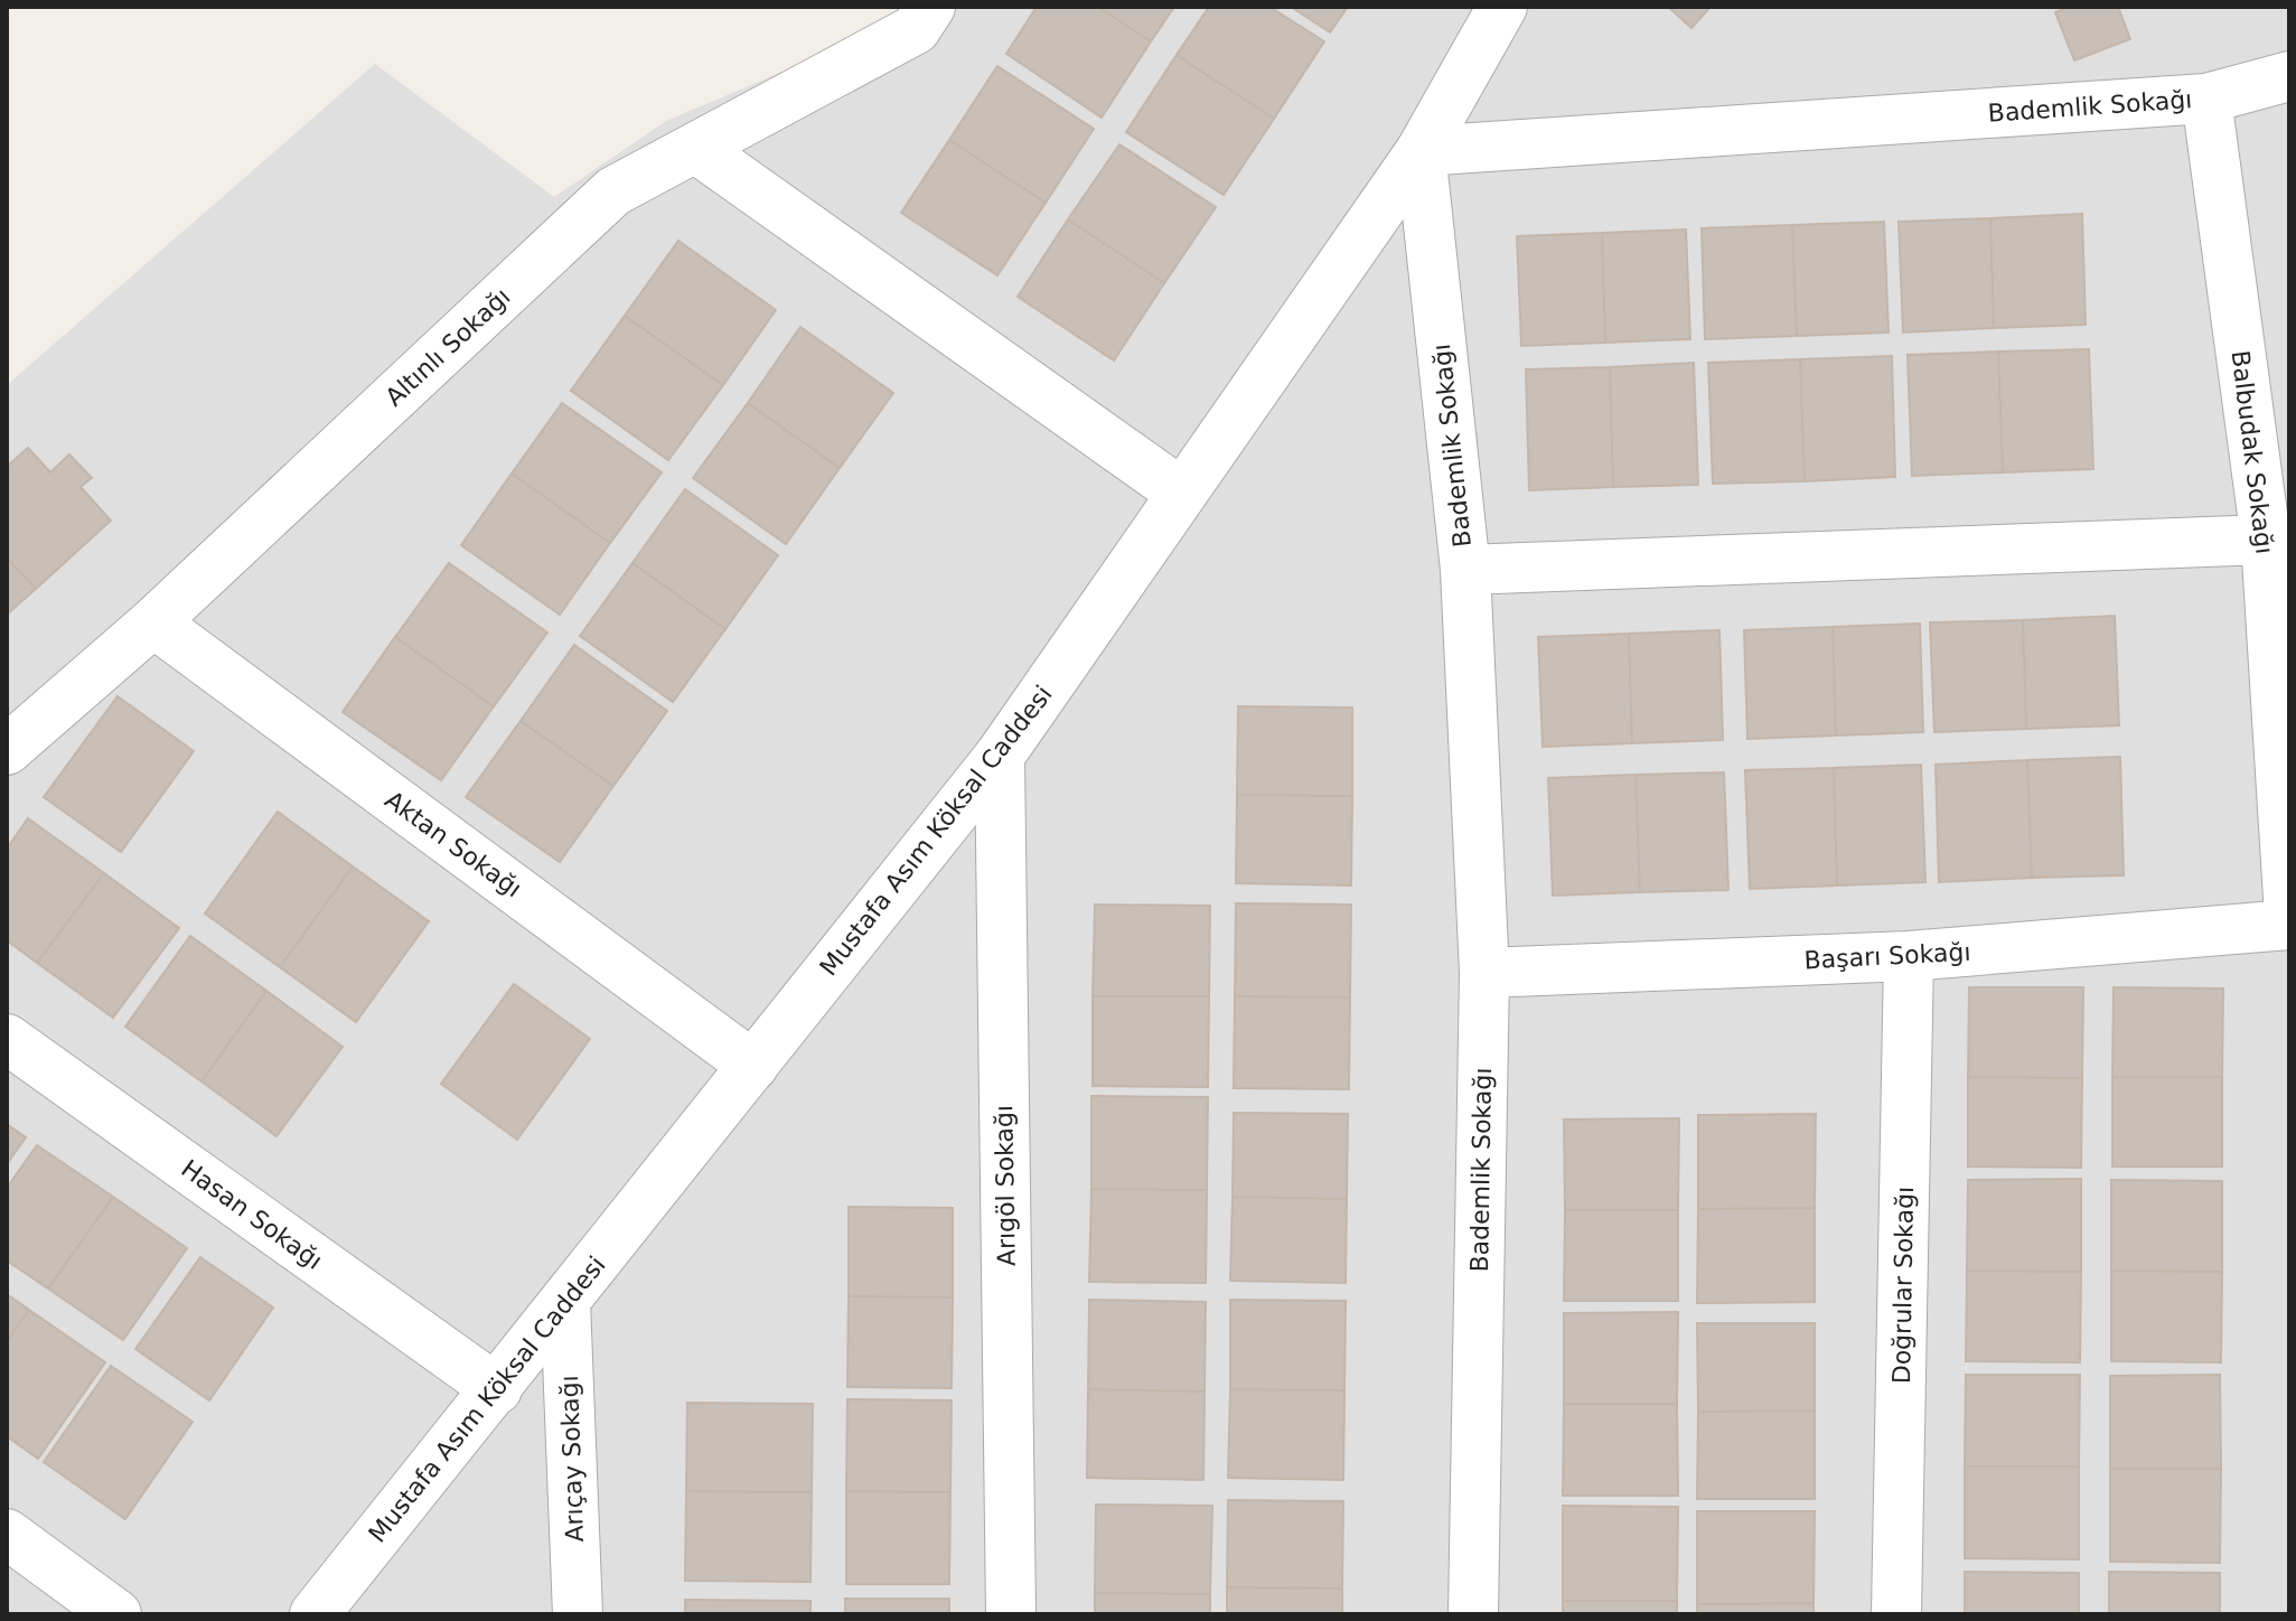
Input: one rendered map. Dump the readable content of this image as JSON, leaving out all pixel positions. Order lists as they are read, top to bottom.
{
  "streets": {
    "street": [
      "Bademlik Sokağı",
      "Altınlı Sokağı",
      "Balbudak Sokağı",
      "Mustafa Asım Köksal Caddesi",
      "Aktan Sokağı",
      "Başarı Sokağı",
      "Arıgöl Sokağı",
      "Hasan Sokağı",
      "Doğrular Sokağı",
      "Arıçay Sokağı"
    ]
  },
  "crossings": [
    ["Bademlik Sokağı", "Balbudak Sokağı"],
    ["Bademlik Sokağı", "Mustafa Asım Köksal Caddesi"],
    ["Bademlik Sokağı", "Başarı Sokağı"],
    ["Altınlı Sokağı", "Aktan Sokağı"],
    ["Mustafa Asım Köksal Caddesi", "Aktan Sokağı"],
    ["Mustafa Asım Köksal Caddesi", "Arıgöl Sokağı"],
    ["Mustafa Asım Köksal Caddesi", "Hasan Sokağı"],
    ["Mustafa Asım Köksal Caddesi", "Arıçay Sokağı"],
    ["Başarı Sokağı", "Doğrular Sokağı"]
  ]
}
